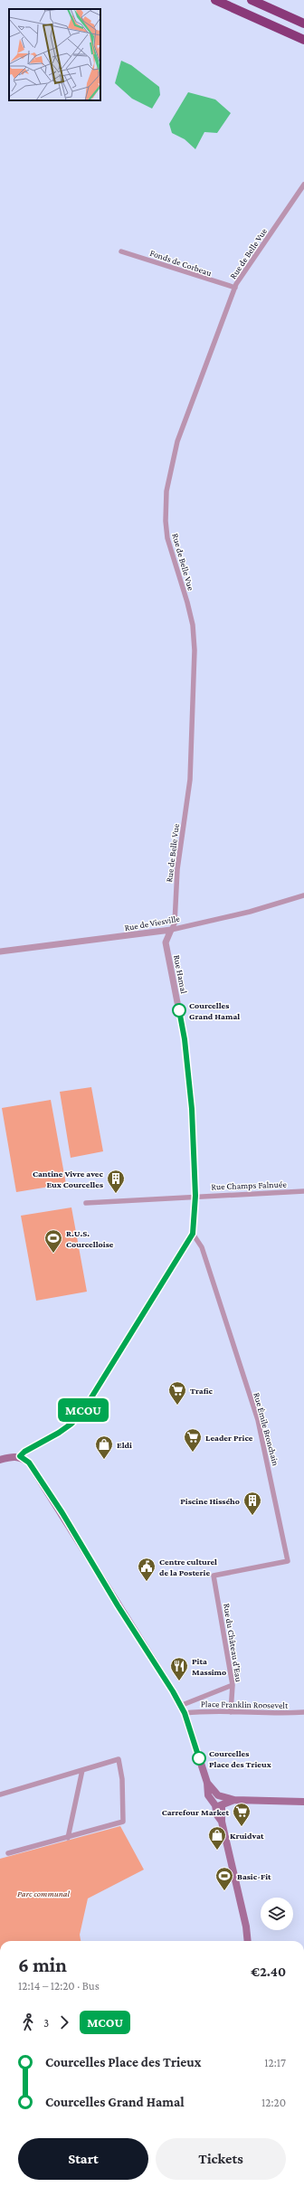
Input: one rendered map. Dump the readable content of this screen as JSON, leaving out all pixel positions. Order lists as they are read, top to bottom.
{
  "streets": {
    "street": [
      "Rue de Belle Vue",
      "Fonds de Corbeau",
      "Rue de Viesville",
      "Rue Hamal",
      "Rue Champs Falnuée",
      "Rue Émile Bronchain",
      "Rue du Château d'Eau",
      "Place Franklin Roosevelt"
    ]
  },
  "crossings": [
    ["Rue de Belle Vue", "Fonds de Corbeau"],
    ["Rue de Belle Vue", "Rue de Viesville"],
    ["Rue de Belle Vue", "Rue Hamal"],
    ["Rue de Viesville", "Rue Hamal"],
    ["Rue Hamal", "Rue Champs Falnuée"],
    ["Rue Hamal", "Rue Émile Bronchain"],
    ["Rue Émile Bronchain", "Rue du Château d'Eau"],
    ["Rue du Château d'Eau", "Place Franklin Roosevelt"]
  ],
  "parks": ["Parc communal"],
  "places": {
    "other": ["Courcelles Grand Hamal", "Courcelles Place des Trieux"],
    "building": ["Cantine Vivre avec Eux Courcelles", "Piscine Hissého"],
    "sports": ["R.U.S. Courcelloise", "Basic-Fit"],
    "supermarket": ["Trafic", "Leader Price", "Carrefour Market"],
    "shop": ["Eldi", "Kruidvat"],
    "public building": ["Centre culturel de la Posterie"],
    "restaurant": ["Pita Massimo"]
  },
  "lines": ["bus line MCOU"],
  "page": {
    "on_map": "MCOU",
    "heading": ["6 min", "12:14 – 12:20 · Bus", "€2.40"],
    "legs": ["3", "MCOU"],
    "list": [
      {
        "name": "Courcelles Place des Trieux",
        "value": "12:17"
      },
      {
        "name": "Courcelles Grand Hamal",
        "value": "12:20"
      }
    ],
    "buttons": ["Start", "Tickets"]
  }
}
